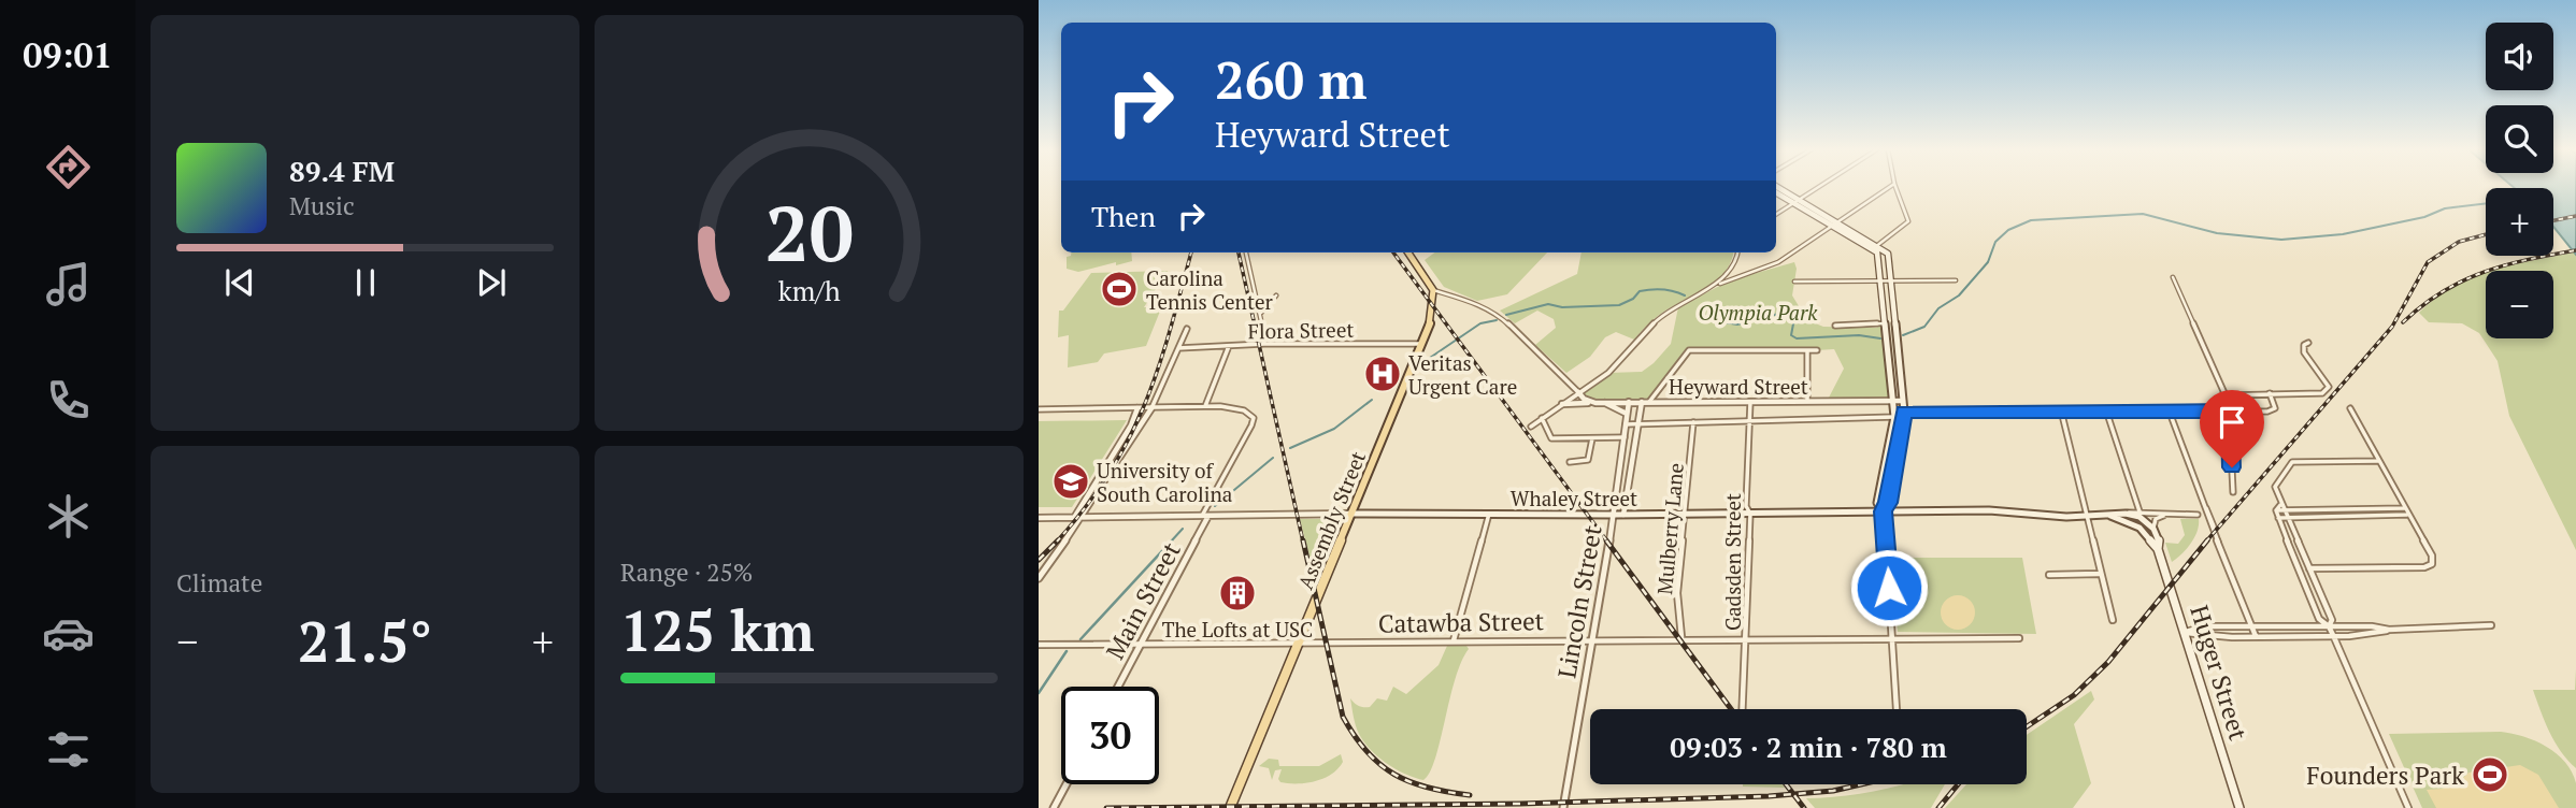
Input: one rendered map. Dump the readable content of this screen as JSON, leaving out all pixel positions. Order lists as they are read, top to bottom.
{
  "streets": {
    "main road": ["Whaley Street", "Assembly Street", "Huger Street"],
    "street": [
      "Flora Street",
      "Heyward Street",
      "Mulberry Lane",
      "Gadsden Street",
      "Main Street",
      "Lincoln Street",
      "Catawba Street"
    ]
  },
  "crossings": [
    ["Flora Street", "Assembly Street"],
    ["Heyward Street", "Mulberry Lane"],
    ["Heyward Street", "Gadsden Street"],
    ["Heyward Street", "Lincoln Street"],
    ["Whaley Street", "Assembly Street"],
    ["Whaley Street", "Mulberry Lane"],
    ["Whaley Street", "Gadsden Street"],
    ["Whaley Street", "Main Street"],
    ["Whaley Street", "Lincoln Street"],
    ["Whaley Street", "Huger Street"],
    ["Assembly Street", "Catawba Street"],
    ["Mulberry Lane", "Catawba Street"],
    ["Gadsden Street", "Catawba Street"],
    ["Main Street", "Catawba Street"],
    ["Lincoln Street", "Catawba Street"]
  ],
  "parks": ["Olympia Park"],
  "places": {
    "sports": ["Carolina Tennis Center", "Founders Park"],
    "hospital": ["Veritas Urgent Care"],
    "school or university": ["University of South Carolina"],
    "building": ["The Lofts at USC"]
  },
  "page": {
    "tabs": "09:01",
    "map_buttons": ["+", "−"],
    "turn": ["260 m", "Heyward Street"],
    "song": ["89.4 FM", "Music"],
    "then": "Then",
    "tile": [
      "Climate",
      ["Range · 25%", "125 km"]
    ],
    "heat": ["−", "21.5°", "+"],
    "limit": "30",
    "trip": "09:03 · 2 min · 780 m",
    "gauge": ["20", "km/h"]
  }
}
